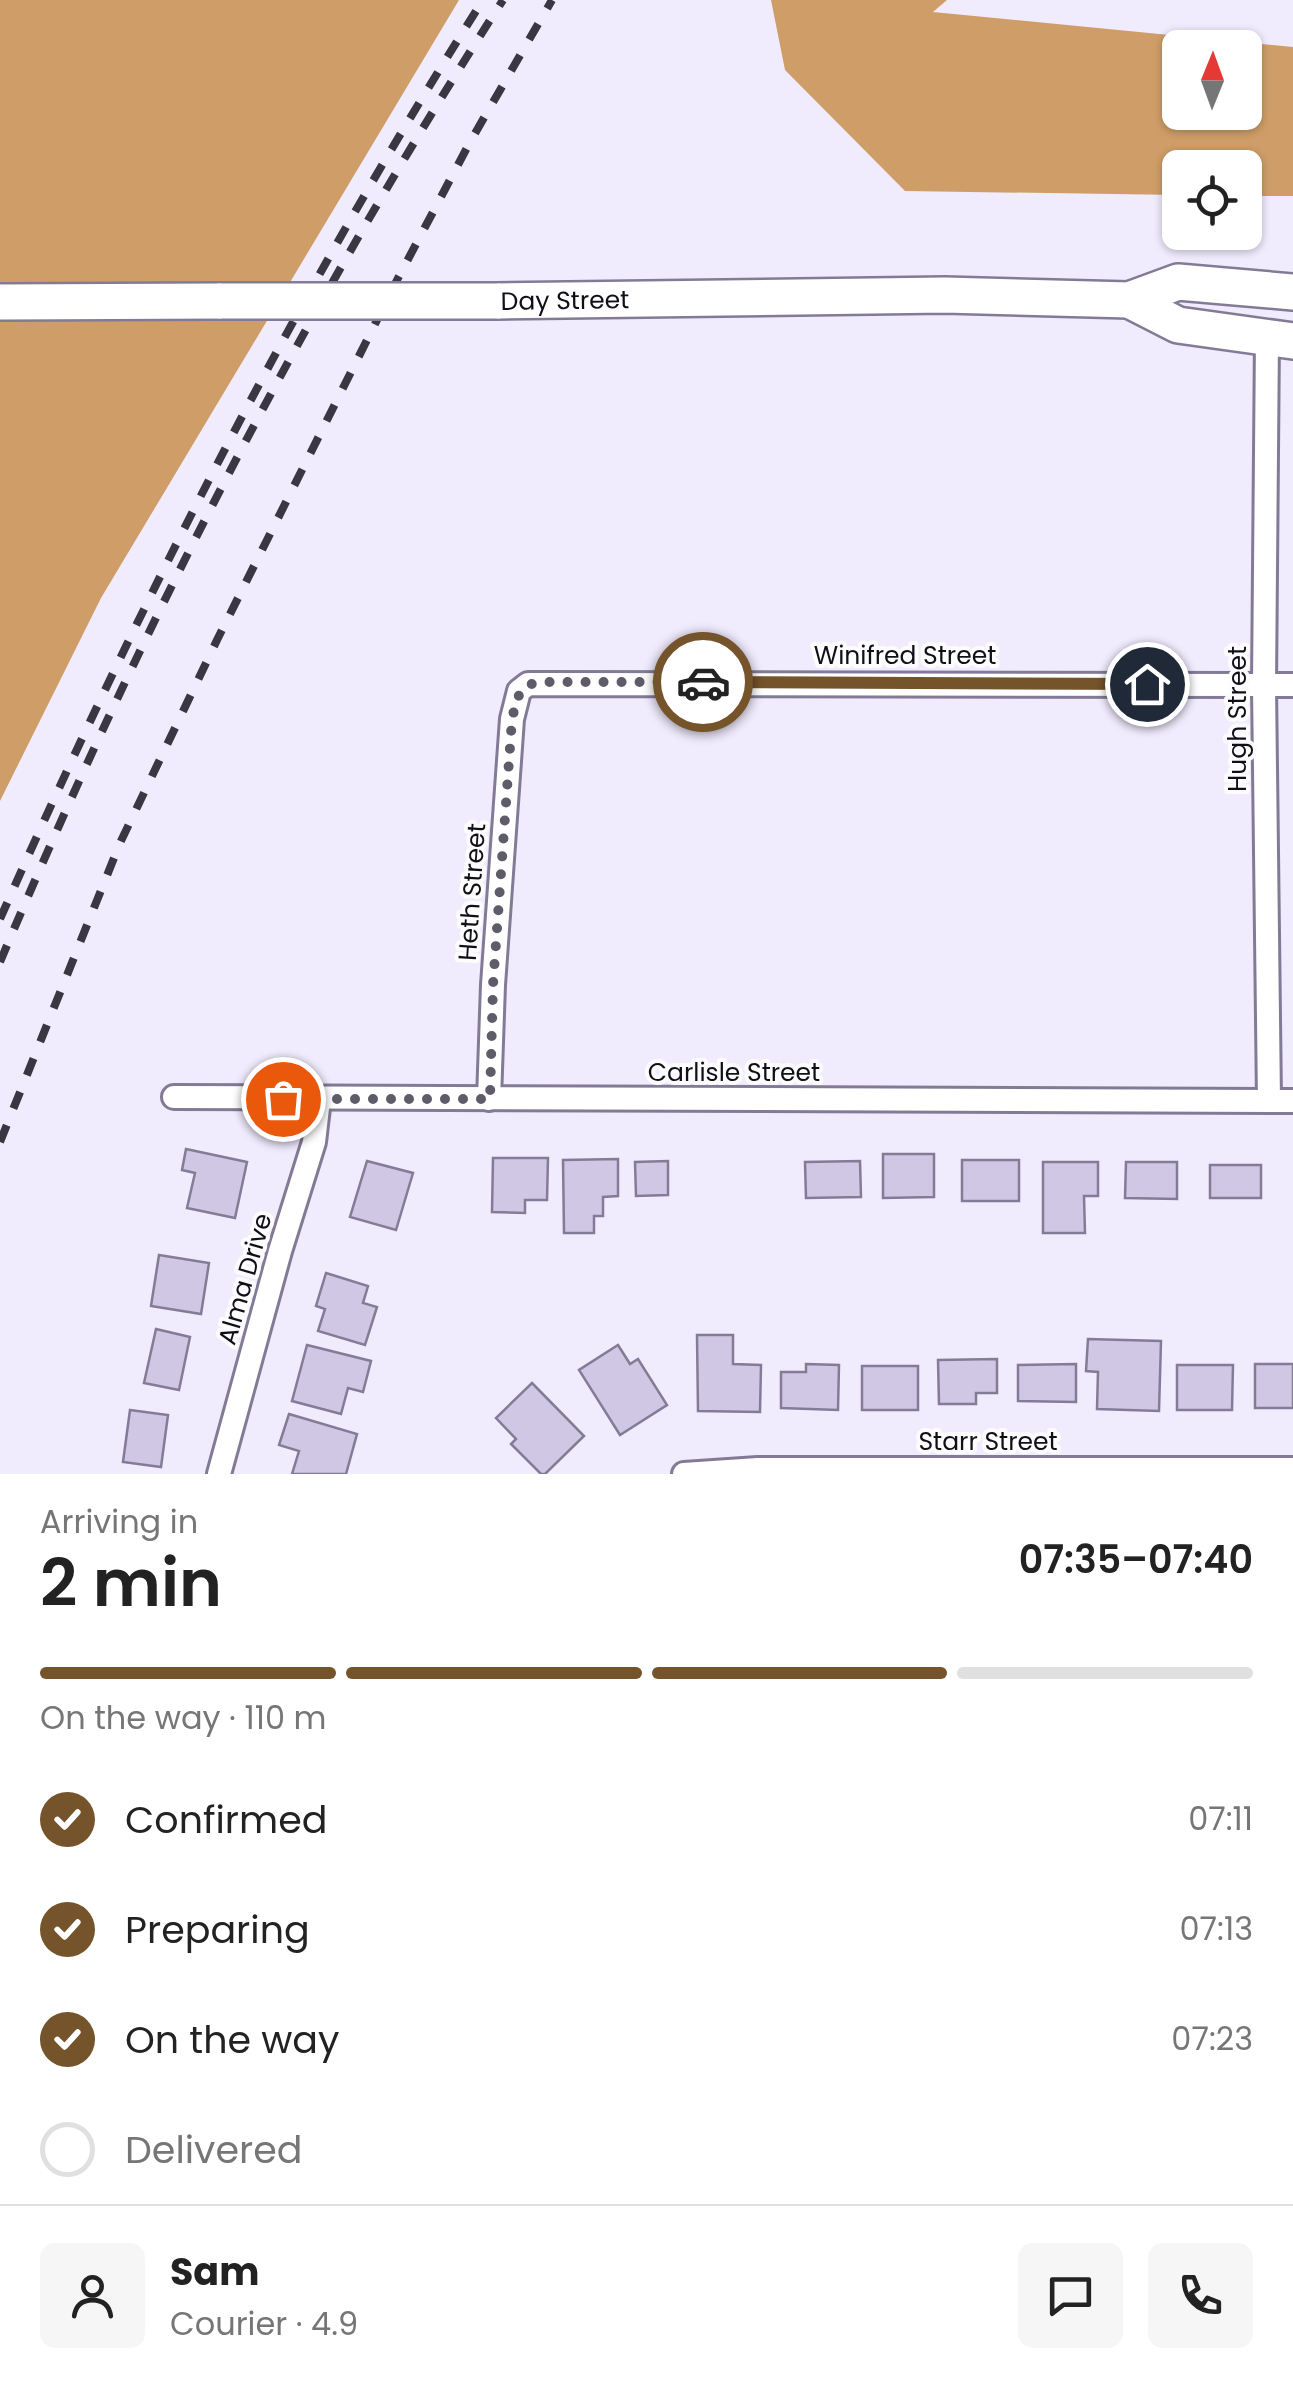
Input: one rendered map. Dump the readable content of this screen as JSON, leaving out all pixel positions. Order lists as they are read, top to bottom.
{
  "streets": {
    "main road": ["Day Street"],
    "street": [
      "Winifred Street",
      "Hugh Street",
      "Heth Street",
      "Carlisle Street",
      "Alma Drive",
      "Starr Street"
    ]
  },
  "crossings": [
    ["Day Street", "Hugh Street"],
    ["Winifred Street", "Hugh Street"],
    ["Winifred Street", "Heth Street"],
    ["Hugh Street", "Carlisle Street"],
    ["Heth Street", "Carlisle Street"],
    ["Carlisle Street", "Alma Drive"]
  ],
  "north": "top",
  "page": {
    "heading": ["2 min", "Arriving in", "07:35–07:40"],
    "panel": ["Sam", "Courier · 4.9"],
    "bar": "On the way · 110 m",
    "list": [
      ["Confirmed", "07:11"],
      ["Preparing", "07:13"],
      ["On the way", "07:23"],
      "Delivered"
    ]
  }
}
